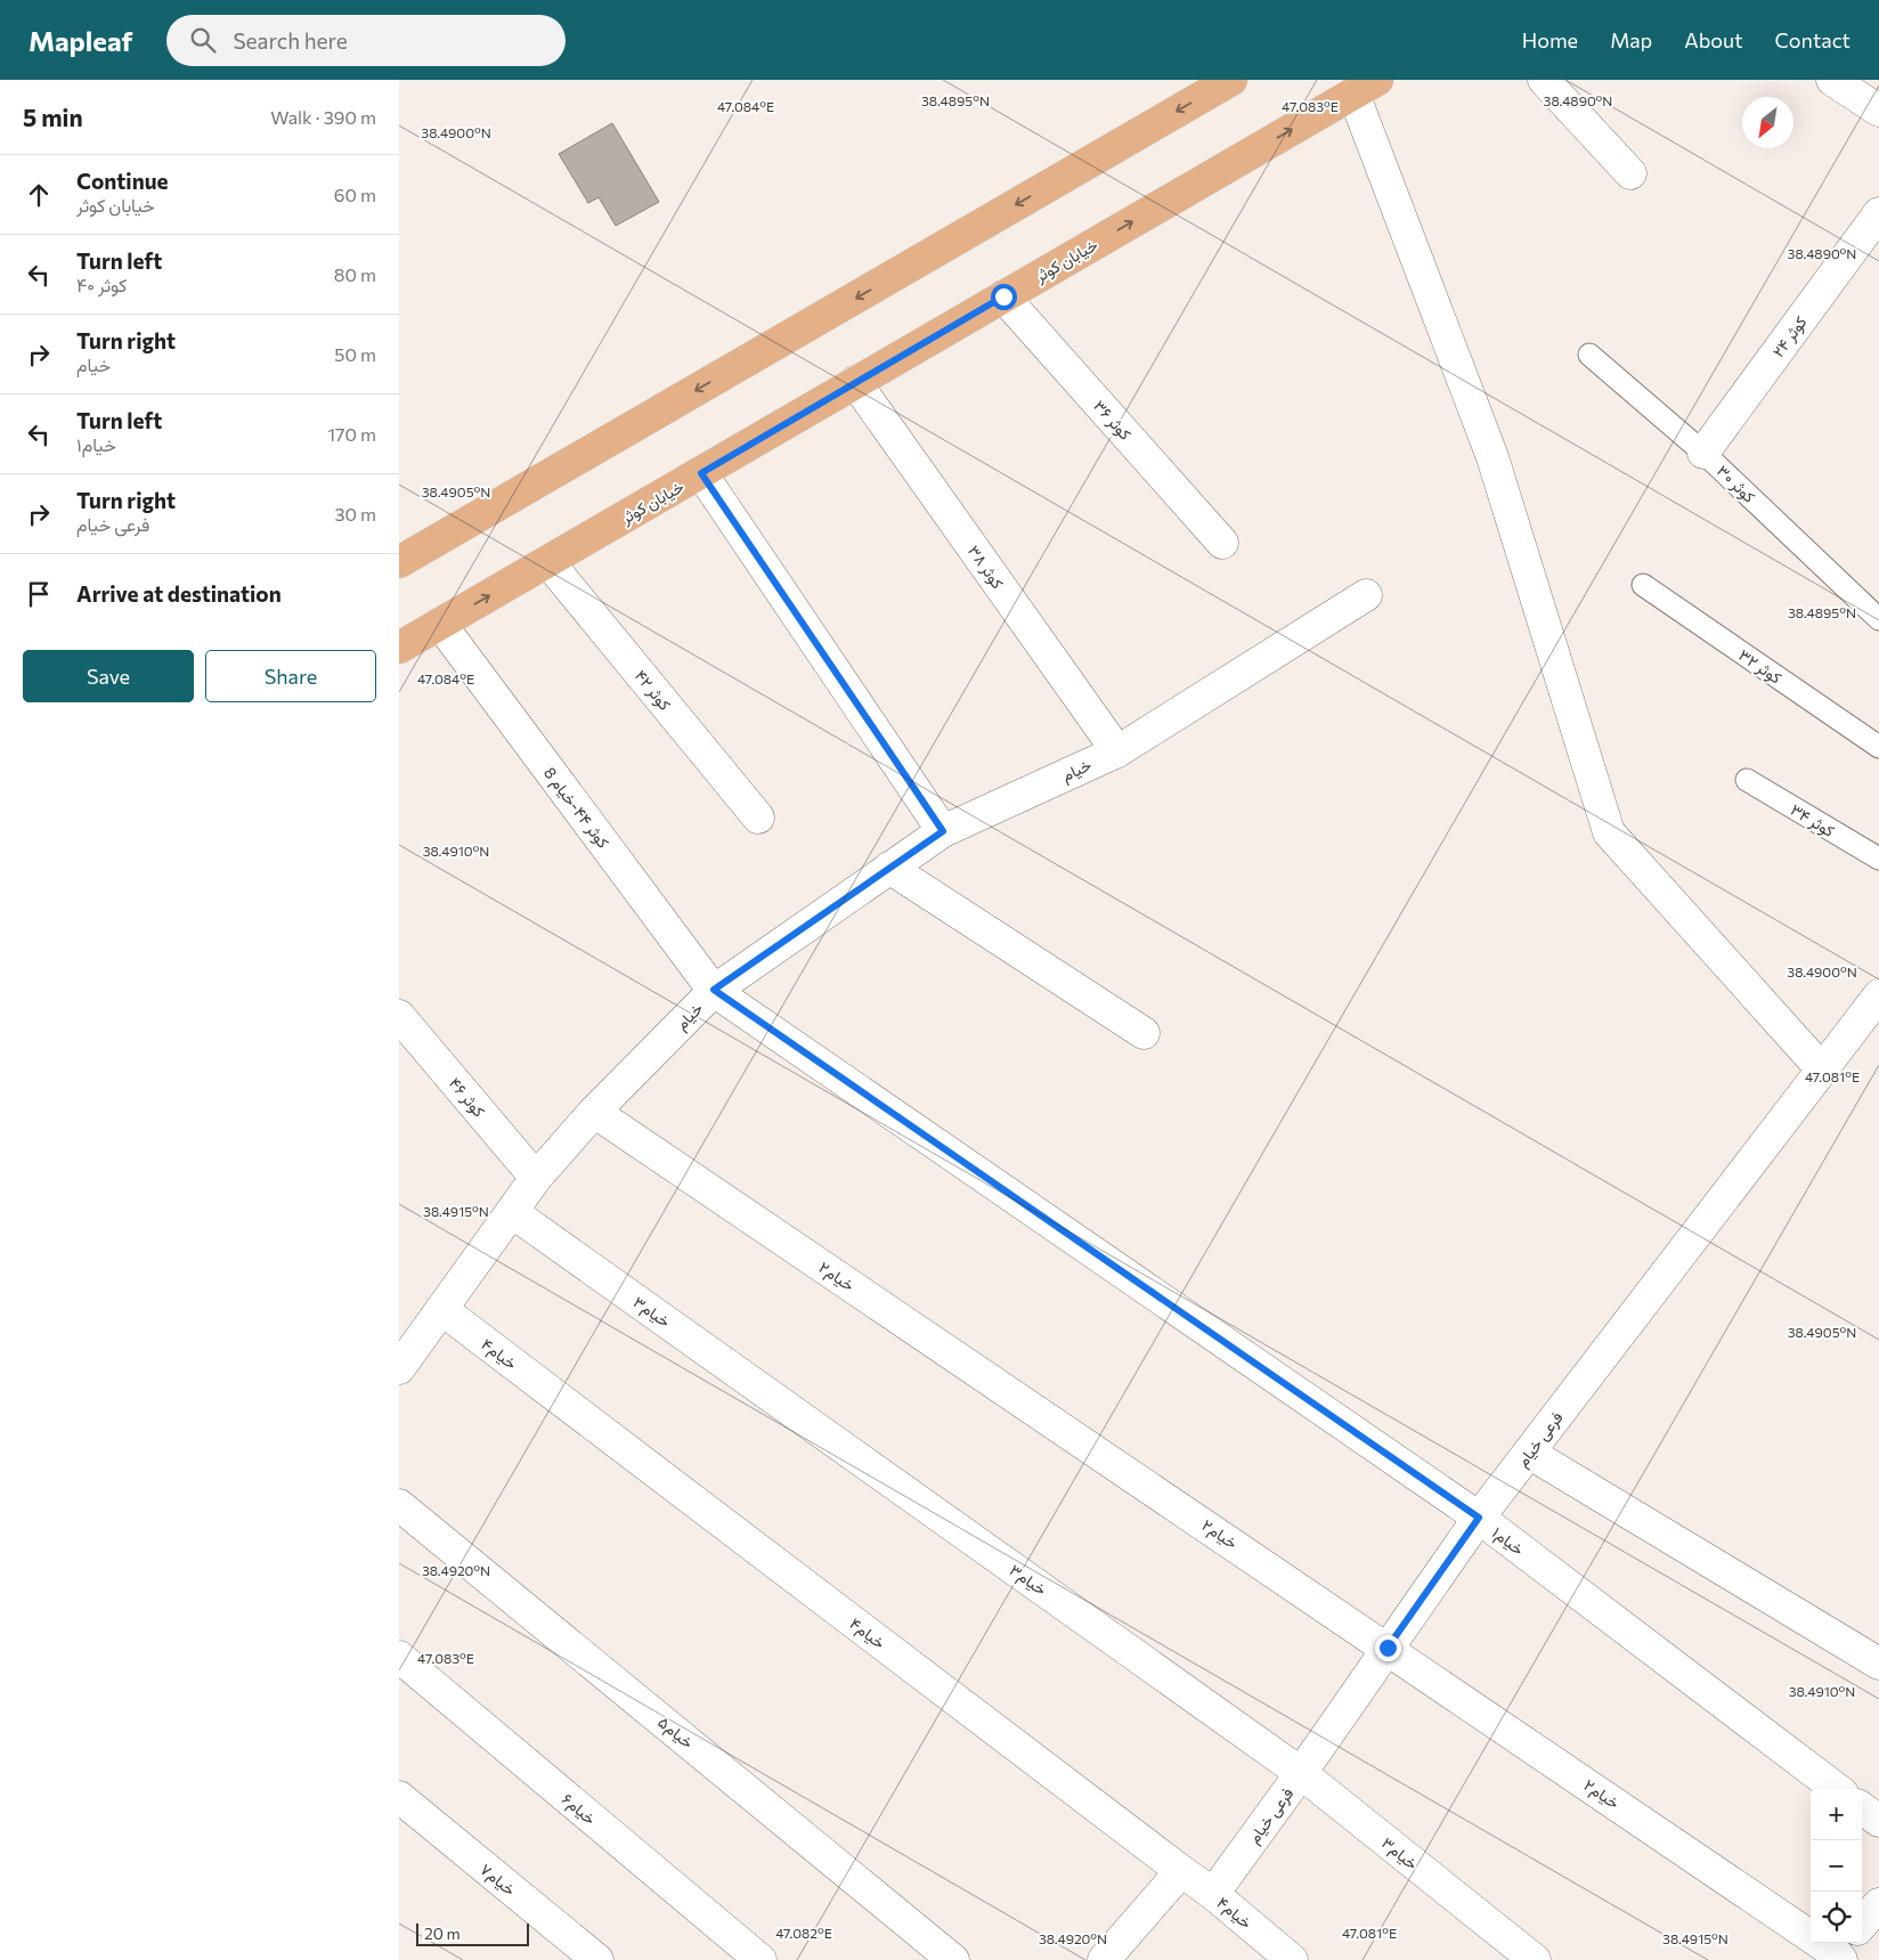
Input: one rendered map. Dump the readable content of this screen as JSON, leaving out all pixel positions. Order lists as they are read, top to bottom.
{
  "streets": {
    "main road": ["خیابان کوثر"],
    "street": [
      "کوثر ۲۴",
      "کوثر ۳۶",
      "کوثر ۳۸",
      "کوثر ۴۲",
      "خیام",
      "کوثر ۴۴-خیام 8",
      "کوثر ۴۶",
      "خیام۲",
      "خیام۳",
      "خیام۴",
      "فرعی خیام",
      "خیام۱",
      "خیام۵",
      "خیام۶",
      "خیام۷"
    ],
    "lane": ["کوثر ۳۰", "کوثر ۳۲", "کوثر ۳۴"]
  },
  "crossings": [
    ["خیابان کوثر", "کوثر ۳۶"],
    ["خیابان کوثر", "کوثر ۳۸"],
    ["خیابان کوثر", "کوثر ۴۲"],
    ["خیابان کوثر", "کوثر ۴۴-خیام 8"],
    ["کوثر ۲۴", "کوثر ۳۰"],
    ["کوثر ۳۸", "خیام"],
    ["خیام", "کوثر ۴۴-خیام 8"],
    ["خیام", "کوثر ۴۶"],
    ["خیام", "خیام۲"],
    ["خیام", "خیام۳"],
    ["خیام", "خیام۴"],
    ["خیام", "خیام۱"],
    ["کوثر ۴۴-خیام 8", "خیام۱"],
    ["خیام۲", "فرعی خیام"],
    ["خیام۳", "فرعی خیام"],
    ["خیام۴", "فرعی خیام"],
    ["فرعی خیام", "خیام۱"]
  ],
  "scale_bar": "20 m",
  "north": "bottom left",
  "page": {
    "header": "Mapleaf",
    "search": "Search here",
    "nav": [
      "Home",
      "Map",
      "About",
      "Contact"
    ],
    "heading": ["5 min", "Walk · 390 m"],
    "list": [
      ["Continue", "خیابان کوثر", "60 m"],
      ["Turn left", "کوثر ۴۰", "80 m"],
      ["Turn right", "خیام", "50 m"],
      ["Turn left", "خیام۱", "170 m"],
      ["Turn right", "فرعی خیام", "30 m"],
      "Arrive at destination"
    ],
    "buttons": ["Save", "Share"],
    "map_buttons": ["+", "−"],
    "scale": "20 m"
  },
  "coordinates": [
    "38.4895°N",
    "38.4890°N",
    "47.084°E",
    "47.083°E",
    "38.4900°N",
    "38.4905°N",
    "38.4910°N",
    "47.081°E",
    "38.4915°N",
    "38.4920°N",
    "47.082°E"
  ]
}
